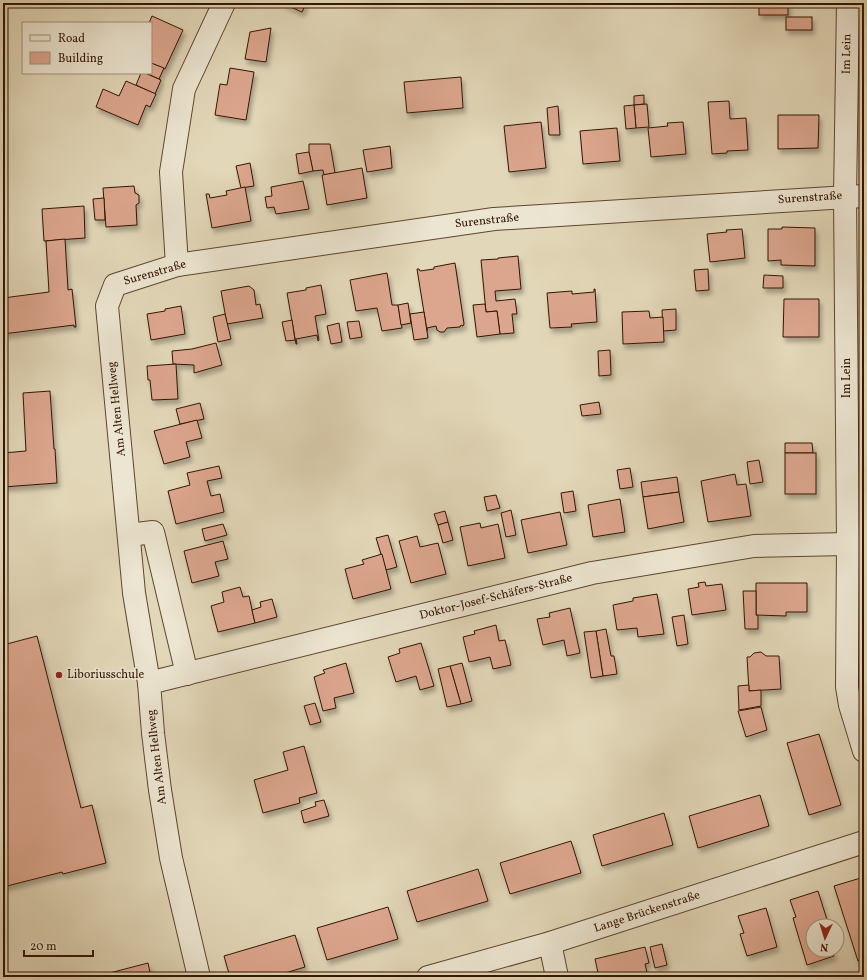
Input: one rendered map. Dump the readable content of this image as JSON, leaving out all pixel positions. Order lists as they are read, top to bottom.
{
  "streets": {
    "street": [
      "Im Lein",
      "Surenstraße",
      "Am Alten Hellweg",
      "Doktor-Josef-Schäfers-Straße",
      "Lange Brückenstraße"
    ]
  },
  "crossings": [
    ["Im Lein", "Surenstraße"],
    ["Im Lein", "Doktor-Josef-Schäfers-Straße"],
    ["Surenstraße", "Am Alten Hellweg"],
    ["Am Alten Hellweg", "Doktor-Josef-Schäfers-Straße"]
  ],
  "places": ["Liboriusschule"],
  "legend": ["Road", "Building"],
  "scale_bar": "20 m",
  "north": "bottom"
}
